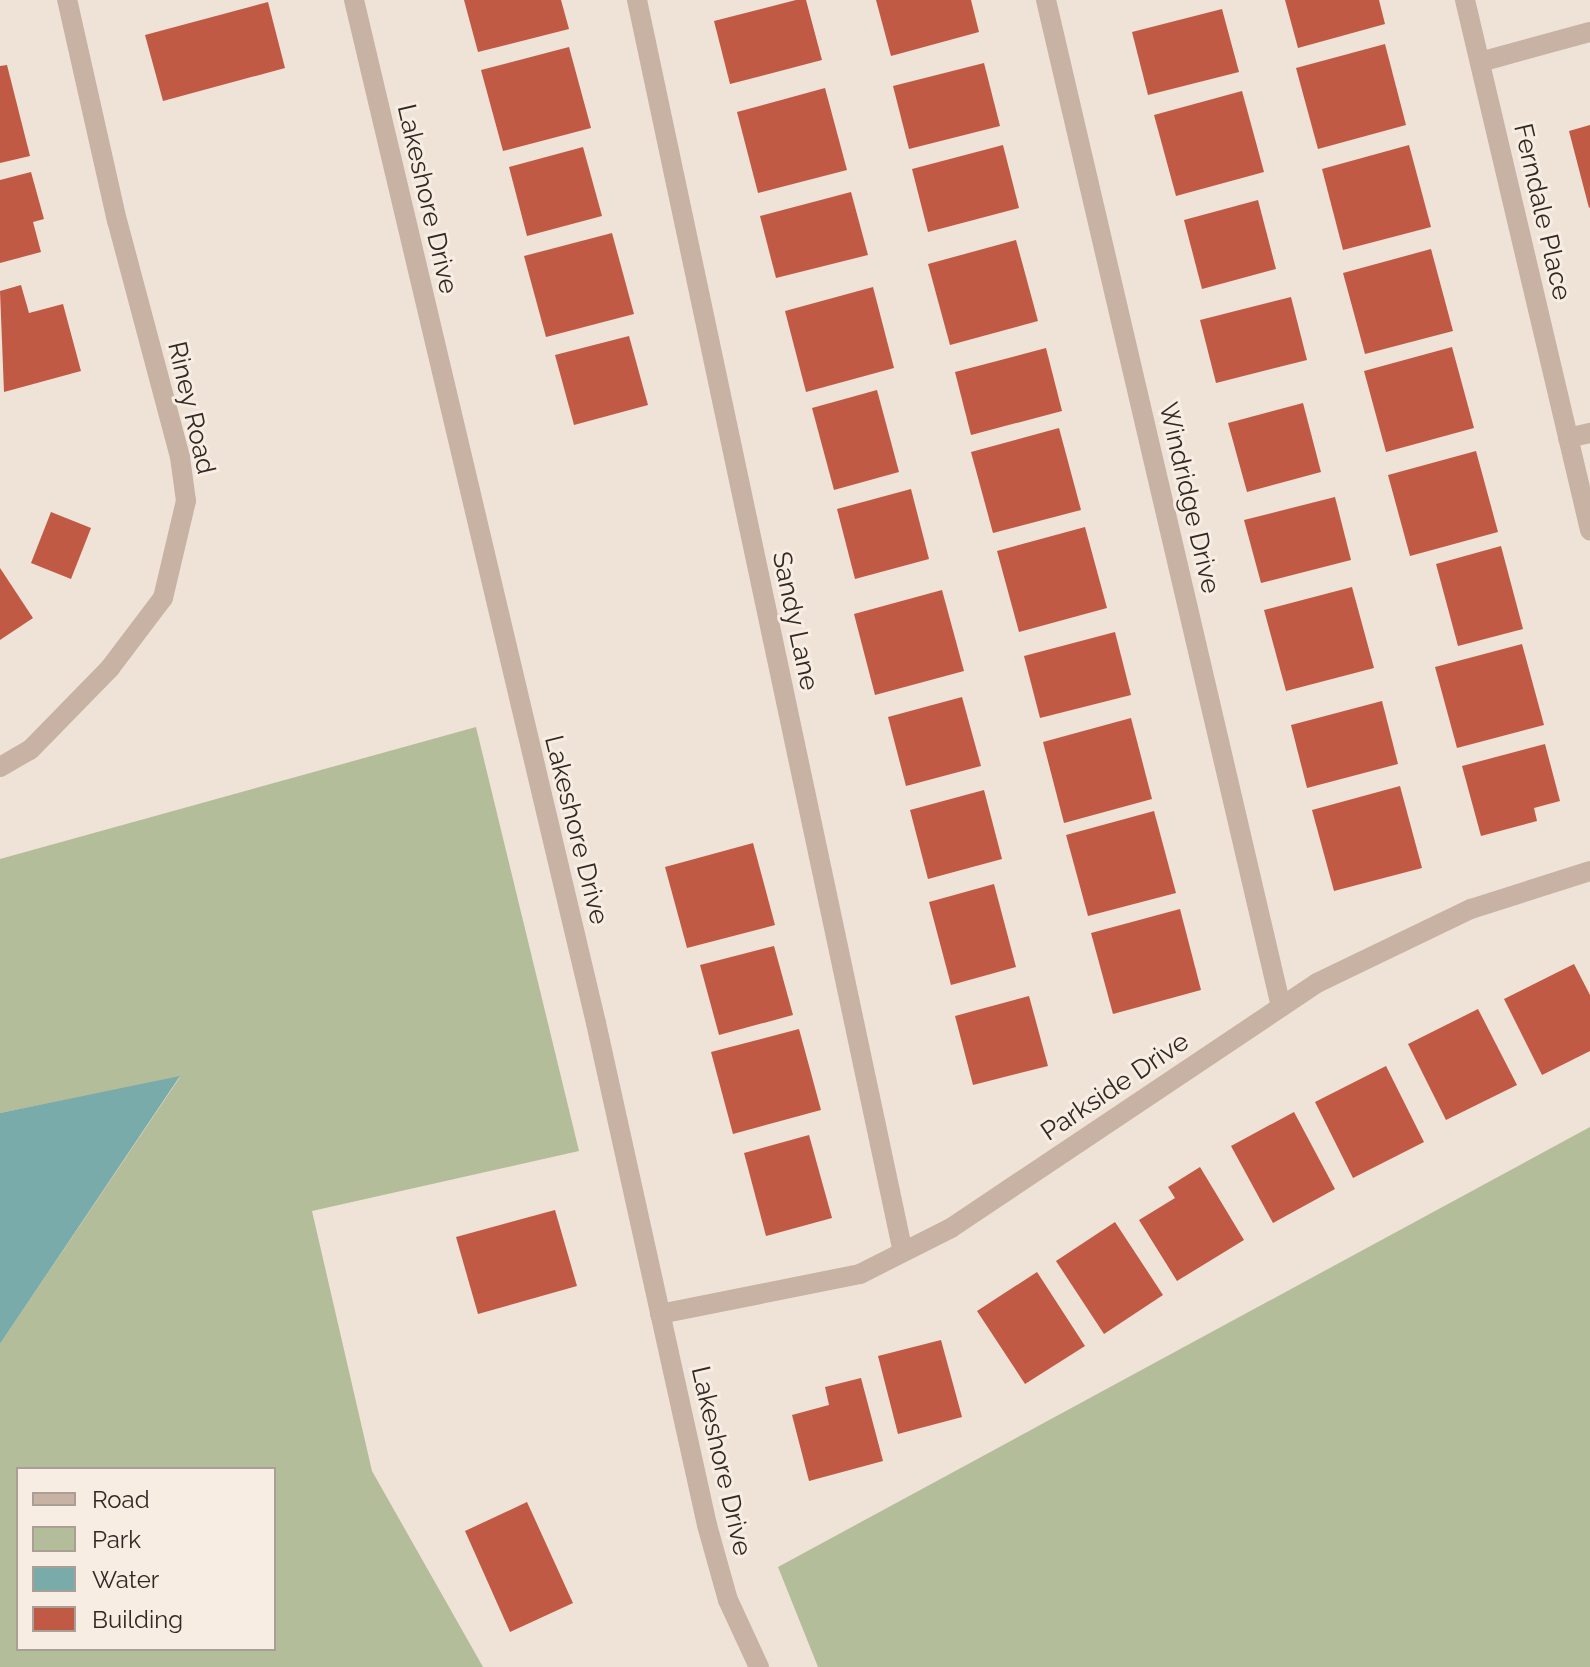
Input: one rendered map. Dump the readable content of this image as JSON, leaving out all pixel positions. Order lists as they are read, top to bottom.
{
  "streets": {
    "street": [
      "Lakeshore Drive",
      "Ferndale Place",
      "Riney Road",
      "Windridge Drive",
      "Sandy Lane",
      "Parkside Drive"
    ]
  },
  "crossings": [
    ["Lakeshore Drive", "Parkside Drive"],
    ["Windridge Drive", "Parkside Drive"],
    ["Sandy Lane", "Parkside Drive"]
  ],
  "legend": [
    "Road",
    "Park",
    "Water",
    "Building"
  ]
}
